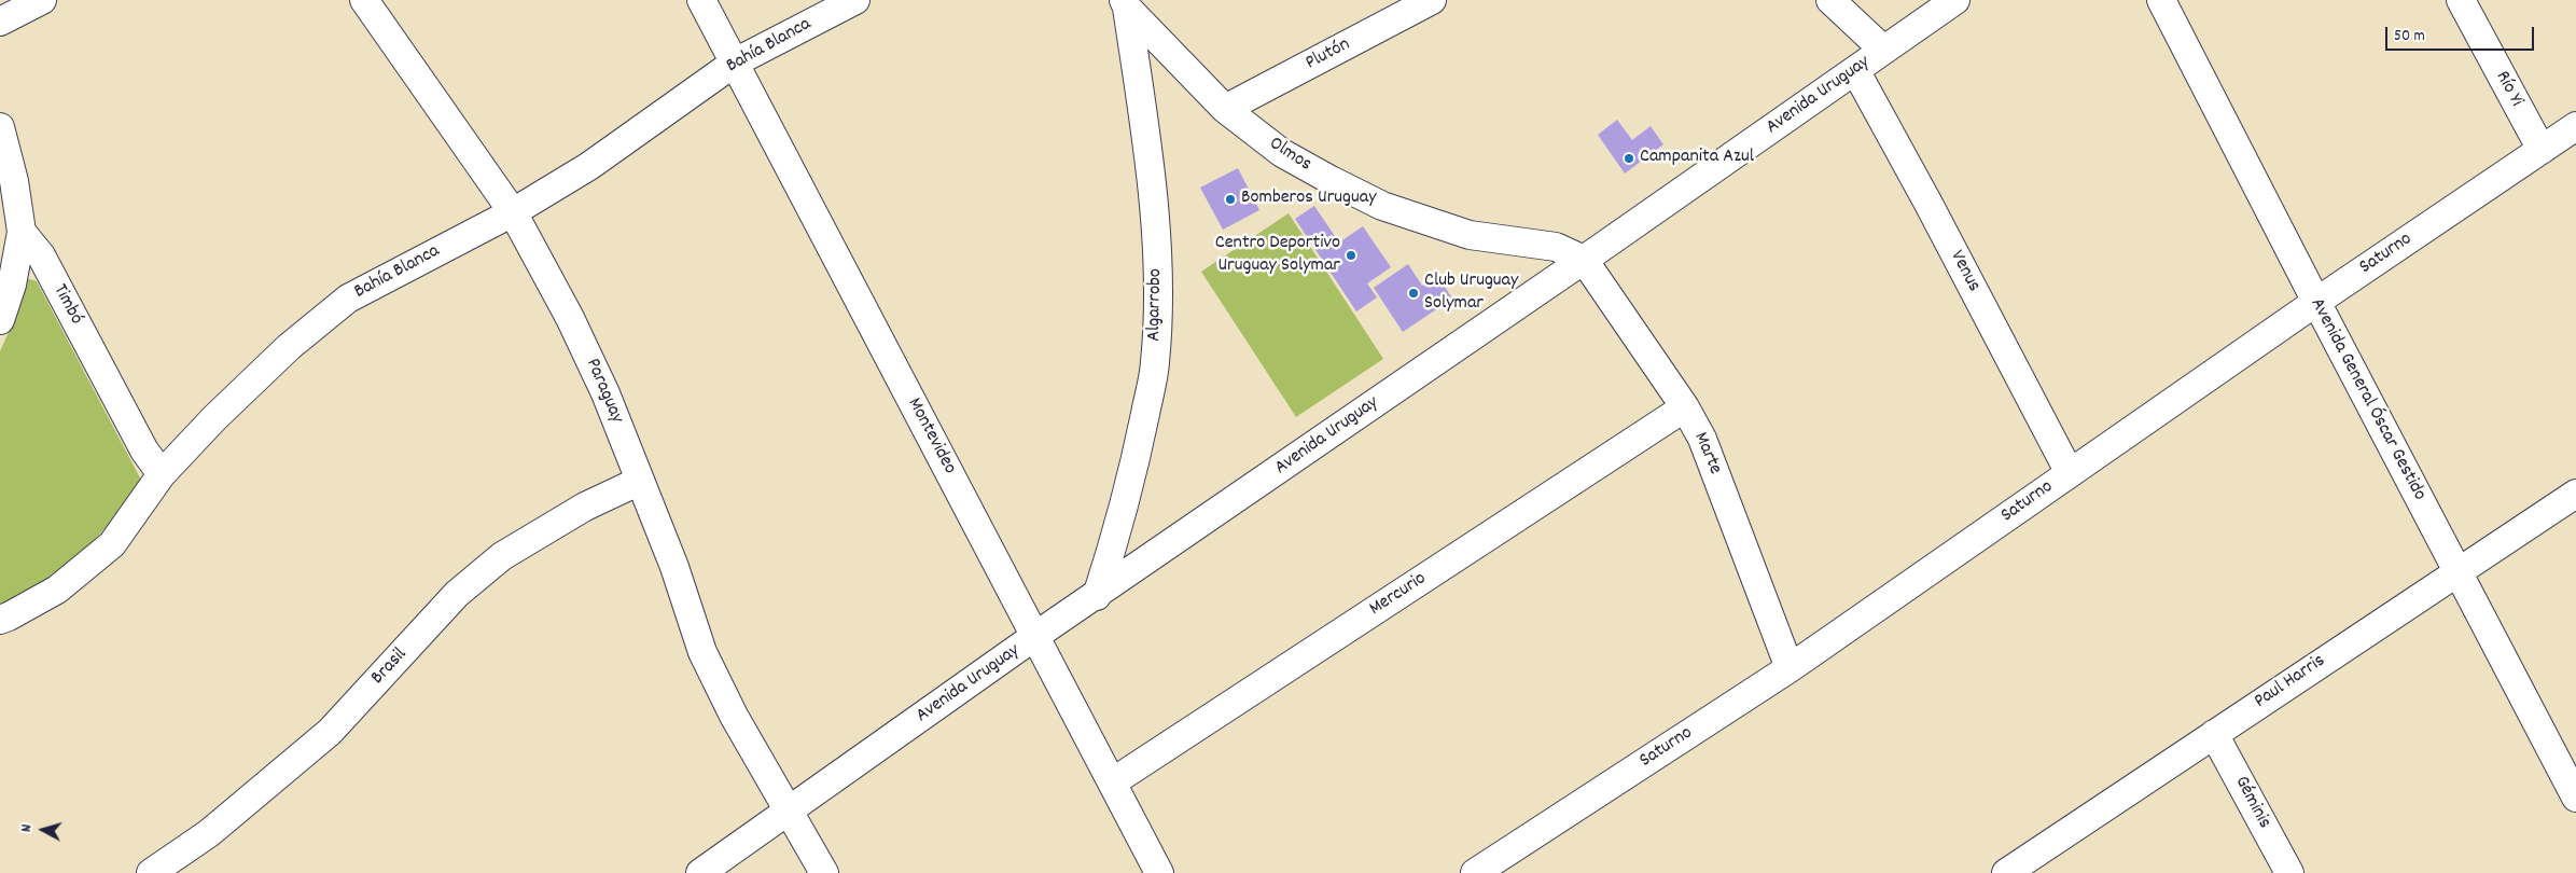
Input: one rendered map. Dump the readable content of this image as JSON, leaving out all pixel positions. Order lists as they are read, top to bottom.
{
  "streets": {
    "street": [
      "Bahía Blanca",
      "Plutón",
      "Río Yi",
      "Avenida Uruguay",
      "Olmos",
      "Saturno",
      "Venus",
      "Timbó",
      "Algarrobo",
      "Paraguay",
      "Avenida General Óscar Gestido",
      "Montevideo",
      "Marte",
      "Mercurio",
      "Brasil",
      "Paul Harris",
      "Géminis"
    ]
  },
  "crossings": [
    ["Bahía Blanca", "Timbó"],
    ["Bahía Blanca", "Paraguay"],
    ["Bahía Blanca", "Montevideo"],
    ["Plutón", "Olmos"],
    ["Río Yi", "Saturno"],
    ["Avenida Uruguay", "Olmos"],
    ["Avenida Uruguay", "Venus"],
    ["Avenida Uruguay", "Algarrobo"],
    ["Avenida Uruguay", "Paraguay"],
    ["Avenida Uruguay", "Montevideo"],
    ["Avenida Uruguay", "Marte"],
    ["Olmos", "Algarrobo"],
    ["Olmos", "Marte"],
    ["Saturno", "Venus"],
    ["Saturno", "Avenida General Óscar Gestido"],
    ["Saturno", "Marte"],
    ["Paraguay", "Brasil"],
    ["Avenida General Óscar Gestido", "Paul Harris"],
    ["Montevideo", "Mercurio"],
    ["Marte", "Mercurio"],
    ["Paul Harris", "Géminis"]
  ],
  "places": [
    "Campanita Azul",
    "Bomberos Uruguay",
    "Centro Deportivo Uruguay Solymar",
    "Club Uruguay Solymar"
  ],
  "scale_bar": "50 m",
  "north": "left"
}
